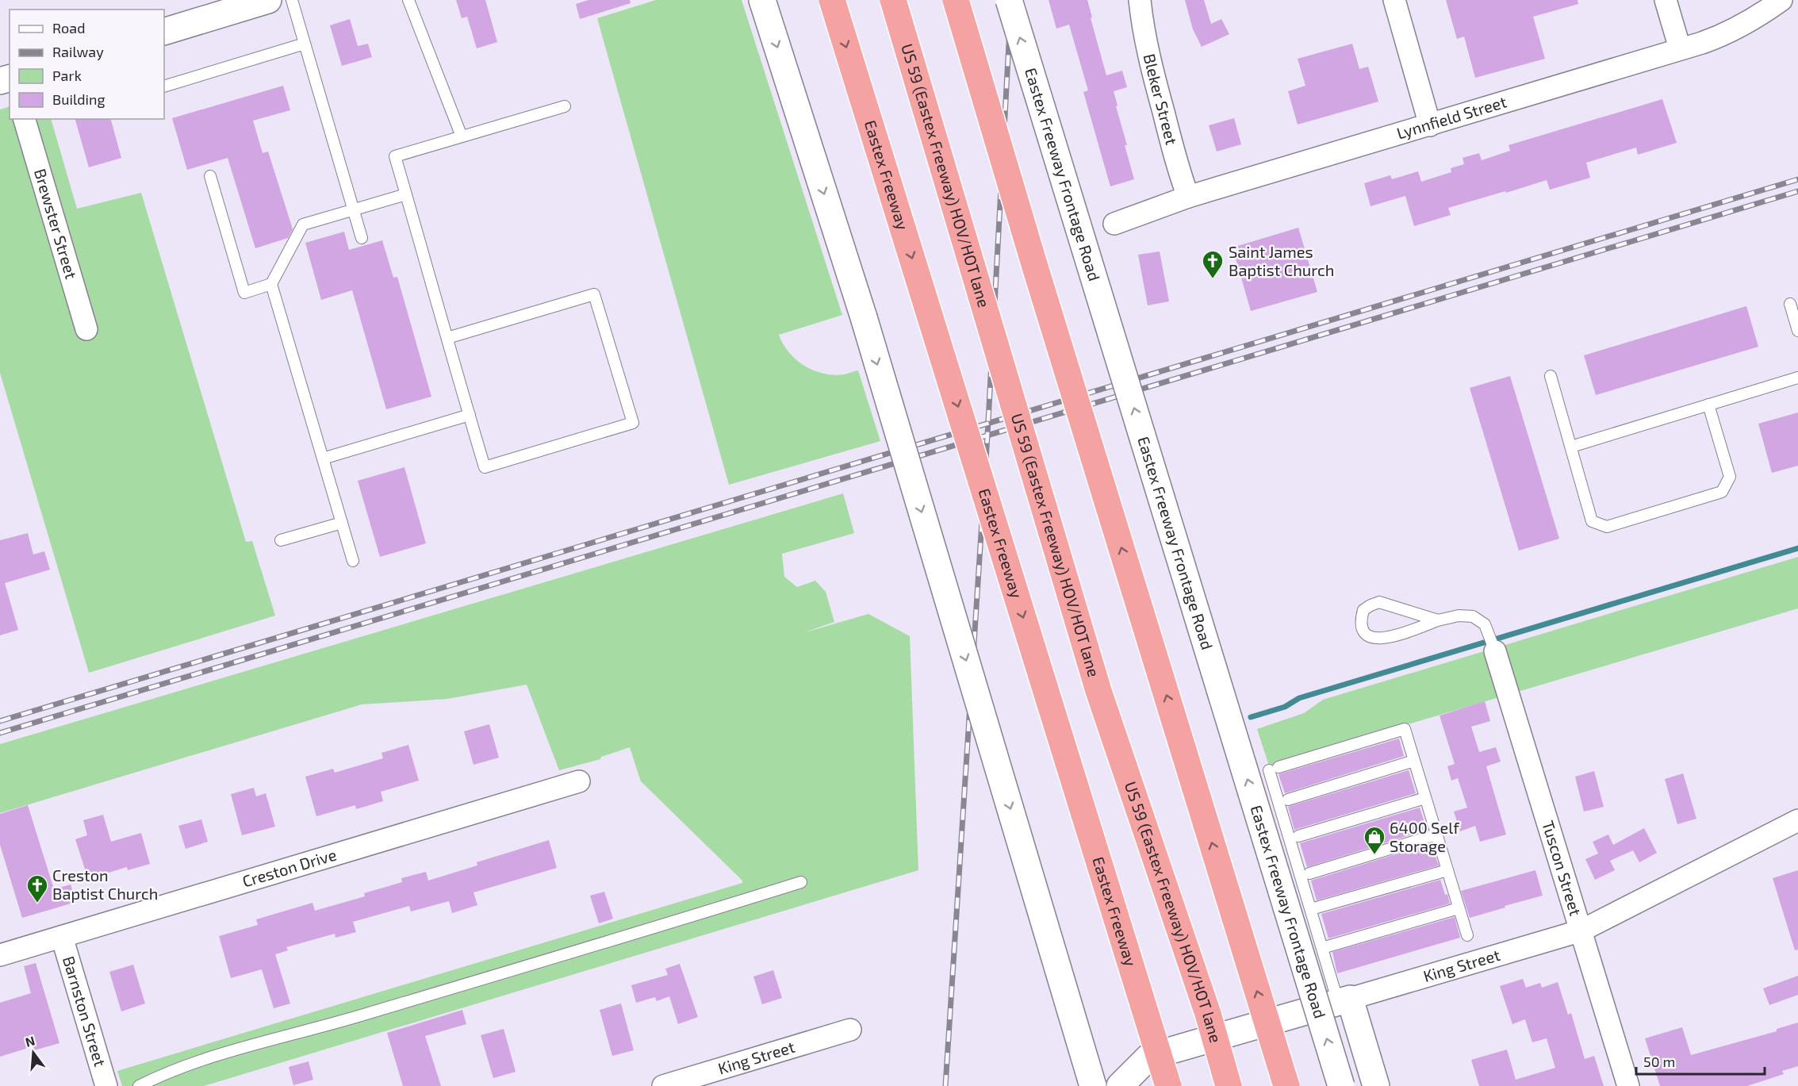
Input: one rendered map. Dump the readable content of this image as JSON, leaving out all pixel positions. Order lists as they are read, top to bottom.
{
  "streets": {
    "highway": ["Eastex Freeway", "US 59 (Eastex Freeway) HOV/HOT lane"],
    "main road": ["Eastex Freeway Frontage Road", "King Street"],
    "street": [
      "Bleker Street",
      "Lynnfield Street",
      "Brewster Street",
      "Creston Drive",
      "Tuscon Street",
      "Barnston Street"
    ]
  },
  "crossings": [
    ["Bleker Street", "Lynnfield Street"],
    ["Creston Drive", "Barnston Street"],
    ["Tuscon Street", "King Street"]
  ],
  "places": {
    "church": ["Saint James Baptist Church", "Creston Baptist Church"],
    "shop": ["6400 Self Storage"]
  },
  "legend": [
    "Road",
    "Railway",
    "Park",
    "Building"
  ],
  "scale_bar": "50 m",
  "north": "top"
}
